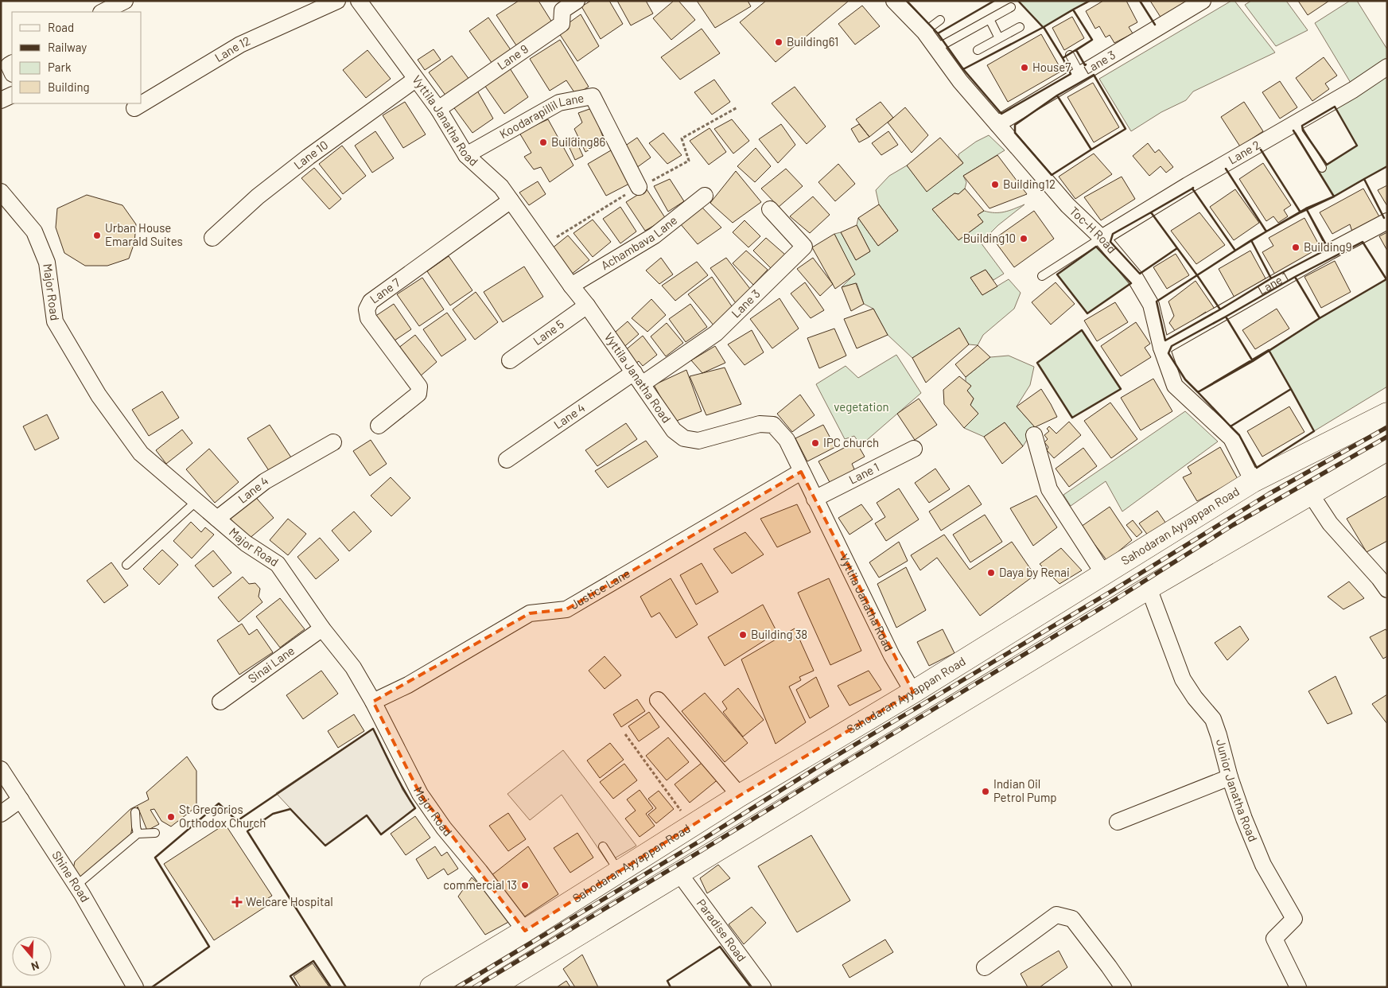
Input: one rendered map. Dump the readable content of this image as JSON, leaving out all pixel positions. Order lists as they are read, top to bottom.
{
  "streets": {
    "main road": ["Sahodaran Ayyappan Road"],
    "street": [
      "Lane 12",
      "Lane 9",
      "Lane 3",
      "Koodarapillil Lane",
      "Vyttila Janatha Road",
      "Lane 2",
      "Lane 10",
      "Toc-H Road",
      "Achambava Lane",
      "Lane 1",
      "Major Road",
      "Lane 7",
      "Lane 5",
      "Lane 4",
      "Justice Lane",
      "Sinai Lane",
      "Junior Janatha Road",
      "Shine Road",
      "Paradise Road"
    ]
  },
  "crossings": [
    ["Lane 9", "Vyttila Janatha Road"],
    ["Lane 3", "Vyttila Janatha Road"],
    ["Lane 3", "Toc-H Road"],
    ["Lane 3", "Lane 4"],
    ["Koodarapillil Lane", "Vyttila Janatha Road"],
    ["Vyttila Janatha Road", "Lane 10"],
    ["Vyttila Janatha Road", "Achambava Lane"],
    ["Vyttila Janatha Road", "Lane 1"],
    ["Vyttila Janatha Road", "Lane 7"],
    ["Vyttila Janatha Road", "Lane 5"],
    ["Vyttila Janatha Road", "Lane 4"],
    ["Vyttila Janatha Road", "Sahodaran Ayyappan Road"],
    ["Vyttila Janatha Road", "Justice Lane"],
    ["Lane 2", "Toc-H Road"],
    ["Toc-H Road", "Lane 1"],
    ["Toc-H Road", "Sahodaran Ayyappan Road"],
    ["Major Road", "Lane 4"],
    ["Major Road", "Sahodaran Ayyappan Road"],
    ["Major Road", "Justice Lane"],
    ["Major Road", "Sinai Lane"]
  ],
  "parks": ["vegetation"],
  "places": {
    "other": [
      "Building61",
      "House7",
      "Building86",
      "Building12",
      "Urban House Emarald Suites",
      "Building10",
      "Building9",
      "IPC church",
      "Daya by Renai",
      "Building 38",
      "Indian Oil Petrol Pump",
      "St Gregorios Orthodox Church",
      "commercial 13"
    ],
    "health": ["Welcare Hospital"]
  },
  "legend": [
    "Road",
    "Railway",
    "Park",
    "Building"
  ],
  "north": "bottom"
}
